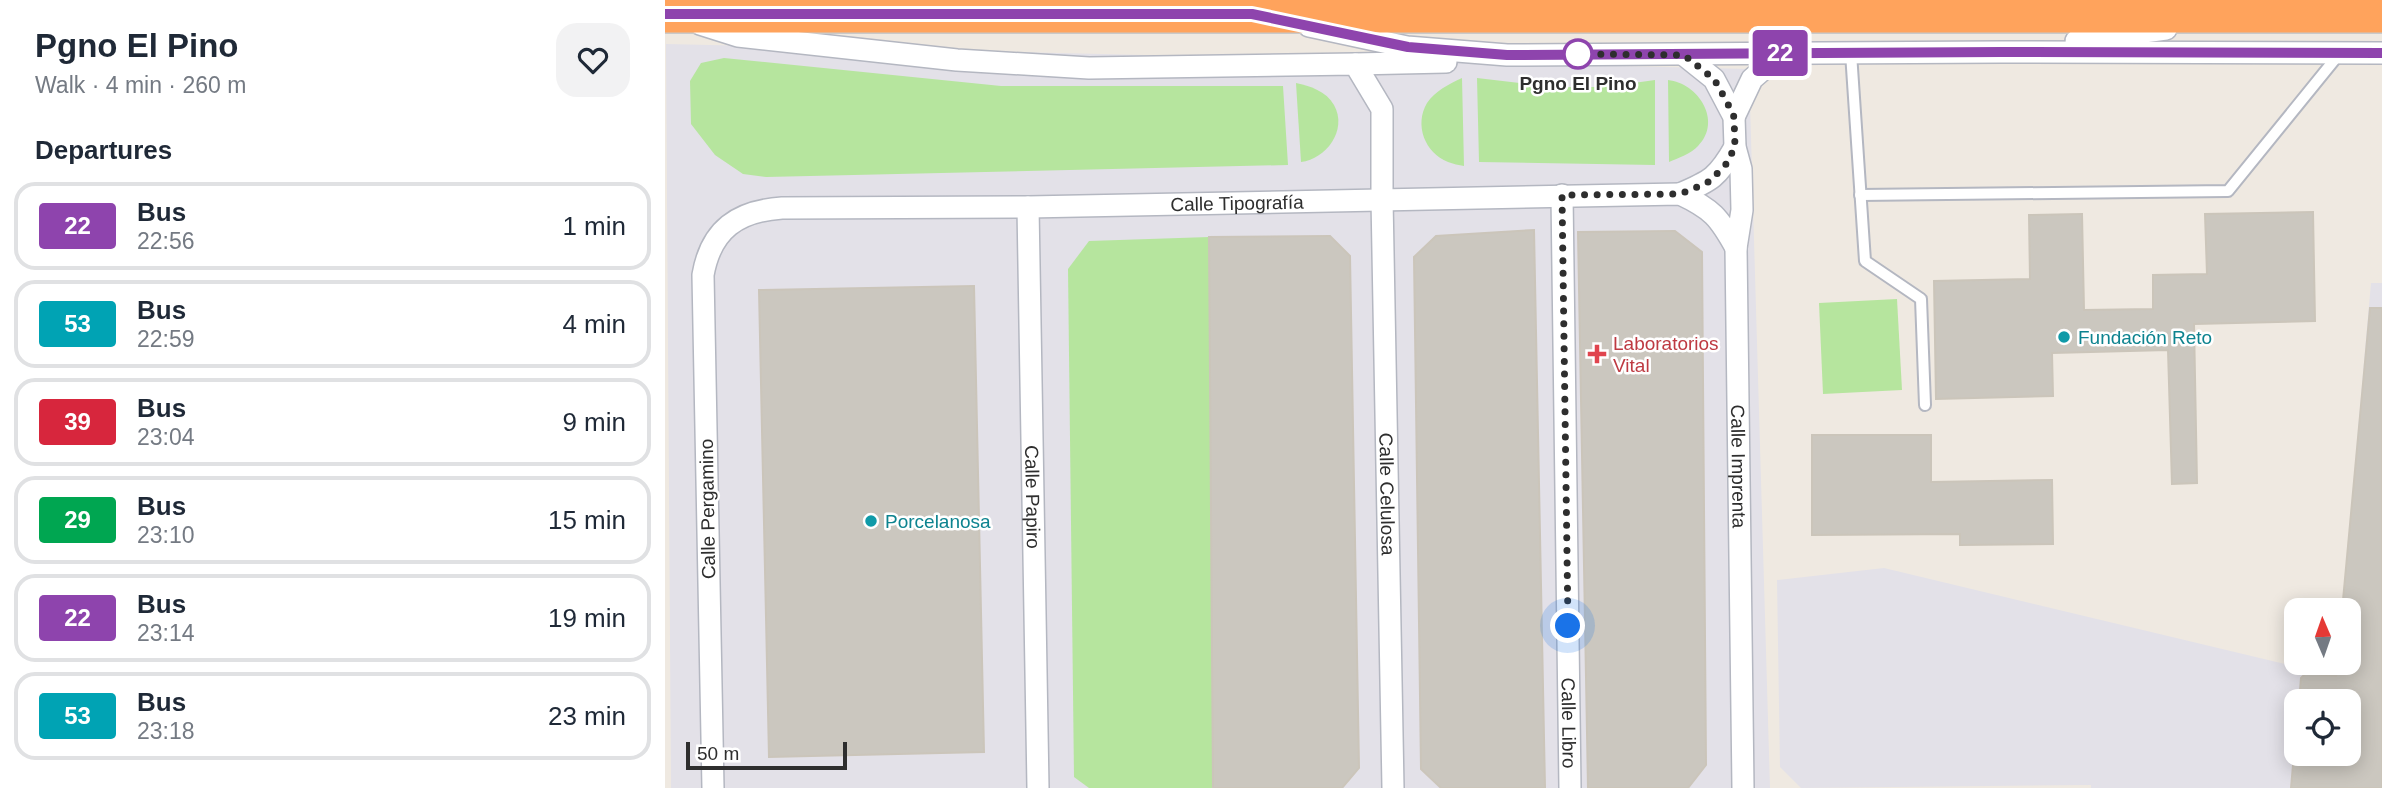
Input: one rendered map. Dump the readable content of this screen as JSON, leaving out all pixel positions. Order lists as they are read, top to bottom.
{
  "streets": {
    "street": [
      "Calle Tipografía",
      "Calle Imprenta",
      "Calle Celulosa",
      "Calle Papiro",
      "Calle Pergamino",
      "Calle Libro"
    ]
  },
  "crossings": [
    ["Calle Tipografía", "Calle Imprenta"],
    ["Calle Tipografía", "Calle Celulosa"],
    ["Calle Tipografía", "Calle Papiro"],
    ["Calle Tipografía", "Calle Pergamino"],
    ["Calle Tipografía", "Calle Libro"]
  ],
  "places": {
    "other": ["Pgno El Pino", "Fundación Reto", "Porcelanosa"],
    "health": ["Laboratorios Vital"]
  },
  "lines": ["bus line 22"],
  "scale_bar": "50 m",
  "north": "top",
  "page": {
    "heading": [
      ["Pgno El Pino", "Walk · 4 min · 260 m"],
      "Departures"
    ],
    "on_map": "22",
    "list": [
      {
        "mark": "22",
        "name": "Bus",
        "note": "22:56",
        "value": "1 min"
      },
      {
        "mark": "53",
        "name": "Bus",
        "note": "22:59",
        "value": "4 min"
      },
      {
        "mark": "39",
        "name": "Bus",
        "note": "23:04",
        "value": "9 min"
      },
      {
        "mark": "29",
        "name": "Bus",
        "note": "23:10",
        "value": "15 min"
      },
      {
        "mark": "22",
        "name": "Bus",
        "note": "23:14",
        "value": "19 min"
      },
      {
        "mark": "53",
        "name": "Bus",
        "note": "23:18",
        "value": "23 min"
      }
    ],
    "scale": "50 m"
  }
}
